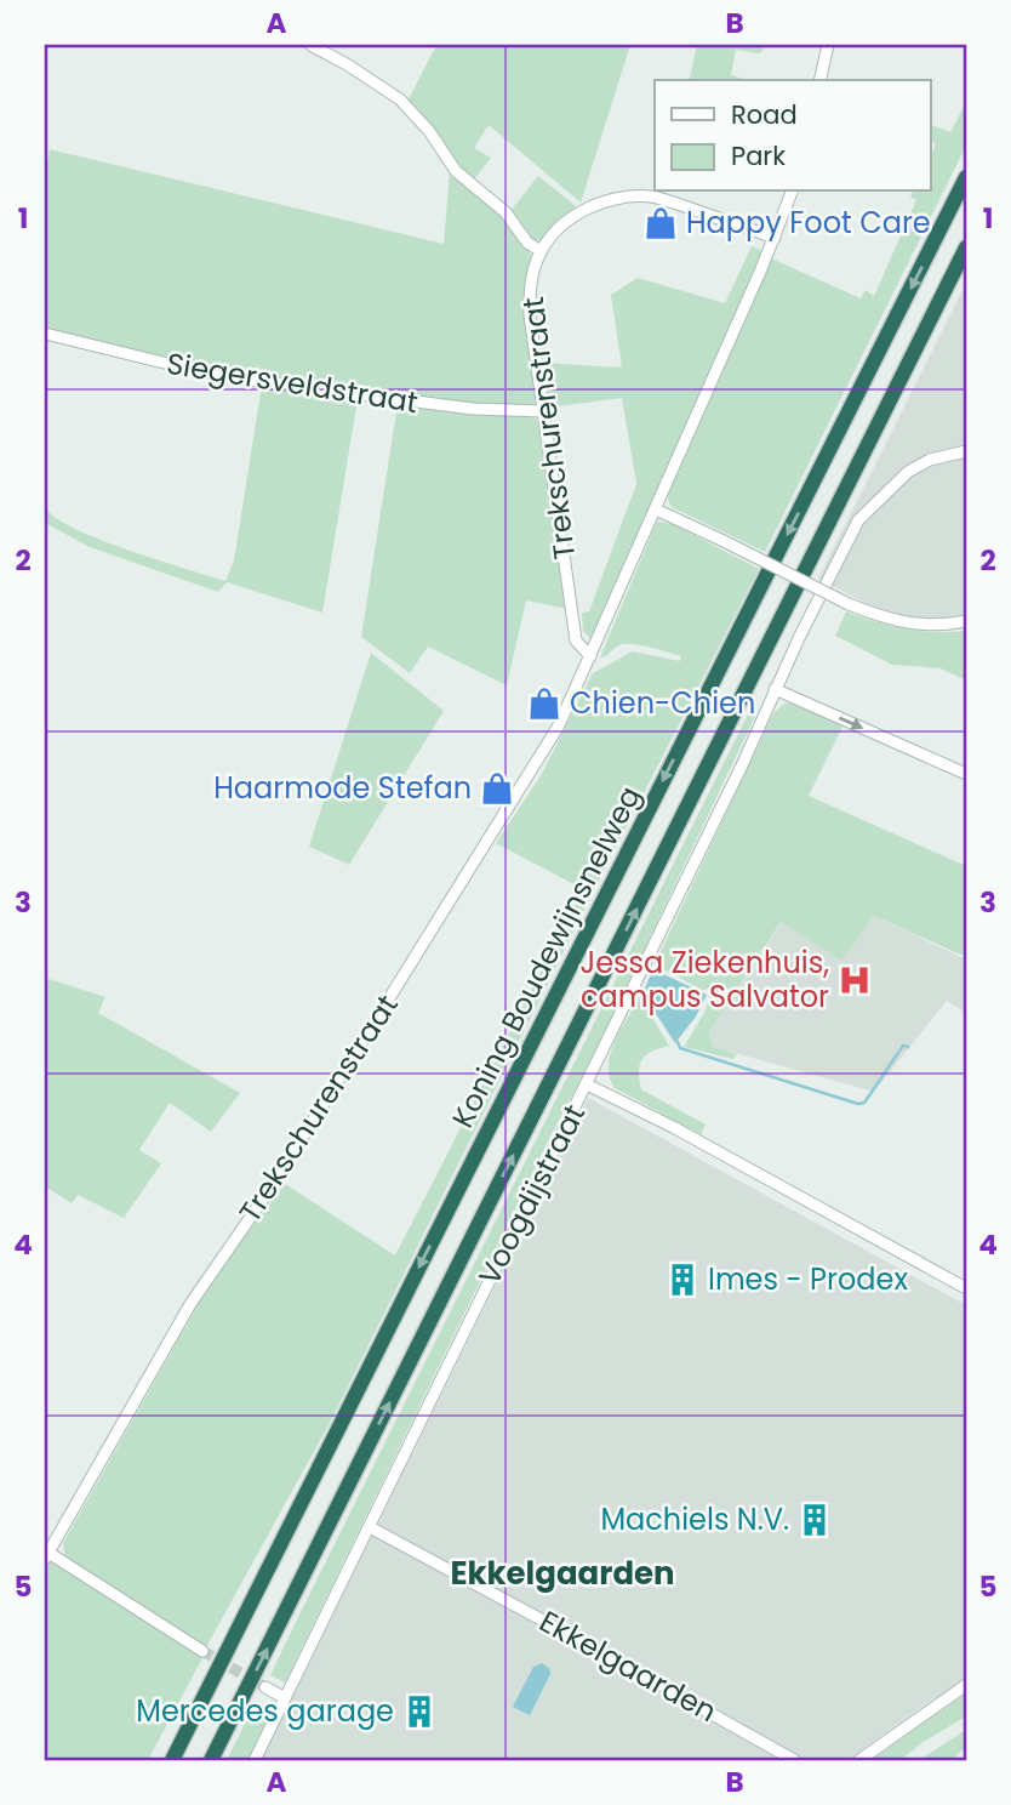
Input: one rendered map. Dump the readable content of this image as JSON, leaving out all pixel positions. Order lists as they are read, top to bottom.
{
  "streets": {
    "highway": ["Koning Boudewijnsnelweg"],
    "street": [
      "Siegersveldstraat",
      "Trekschurenstraat",
      "Voogdijstraat",
      "Ekkelgaarden"
    ]
  },
  "crossings": [
    ["Siegersveldstraat", "Trekschurenstraat"],
    ["Voogdijstraat", "Ekkelgaarden"]
  ],
  "districts": ["Ekkelgaarden"],
  "places": {
    "shop": ["Happy Foot Care", "Chien-Chien", "Haarmode Stefan"],
    "hospital": ["Jessa Ziekenhuis, campus Salvator"],
    "building": ["Imes - Prodex", "Machiels N.V.", "Mercedes garage"]
  },
  "legend": ["Road", "Park"],
  "grid": {
    "columns": ["A", "B"],
    "rows": [
      "1",
      "2",
      "3",
      "4",
      "5"
    ]
  }
}
